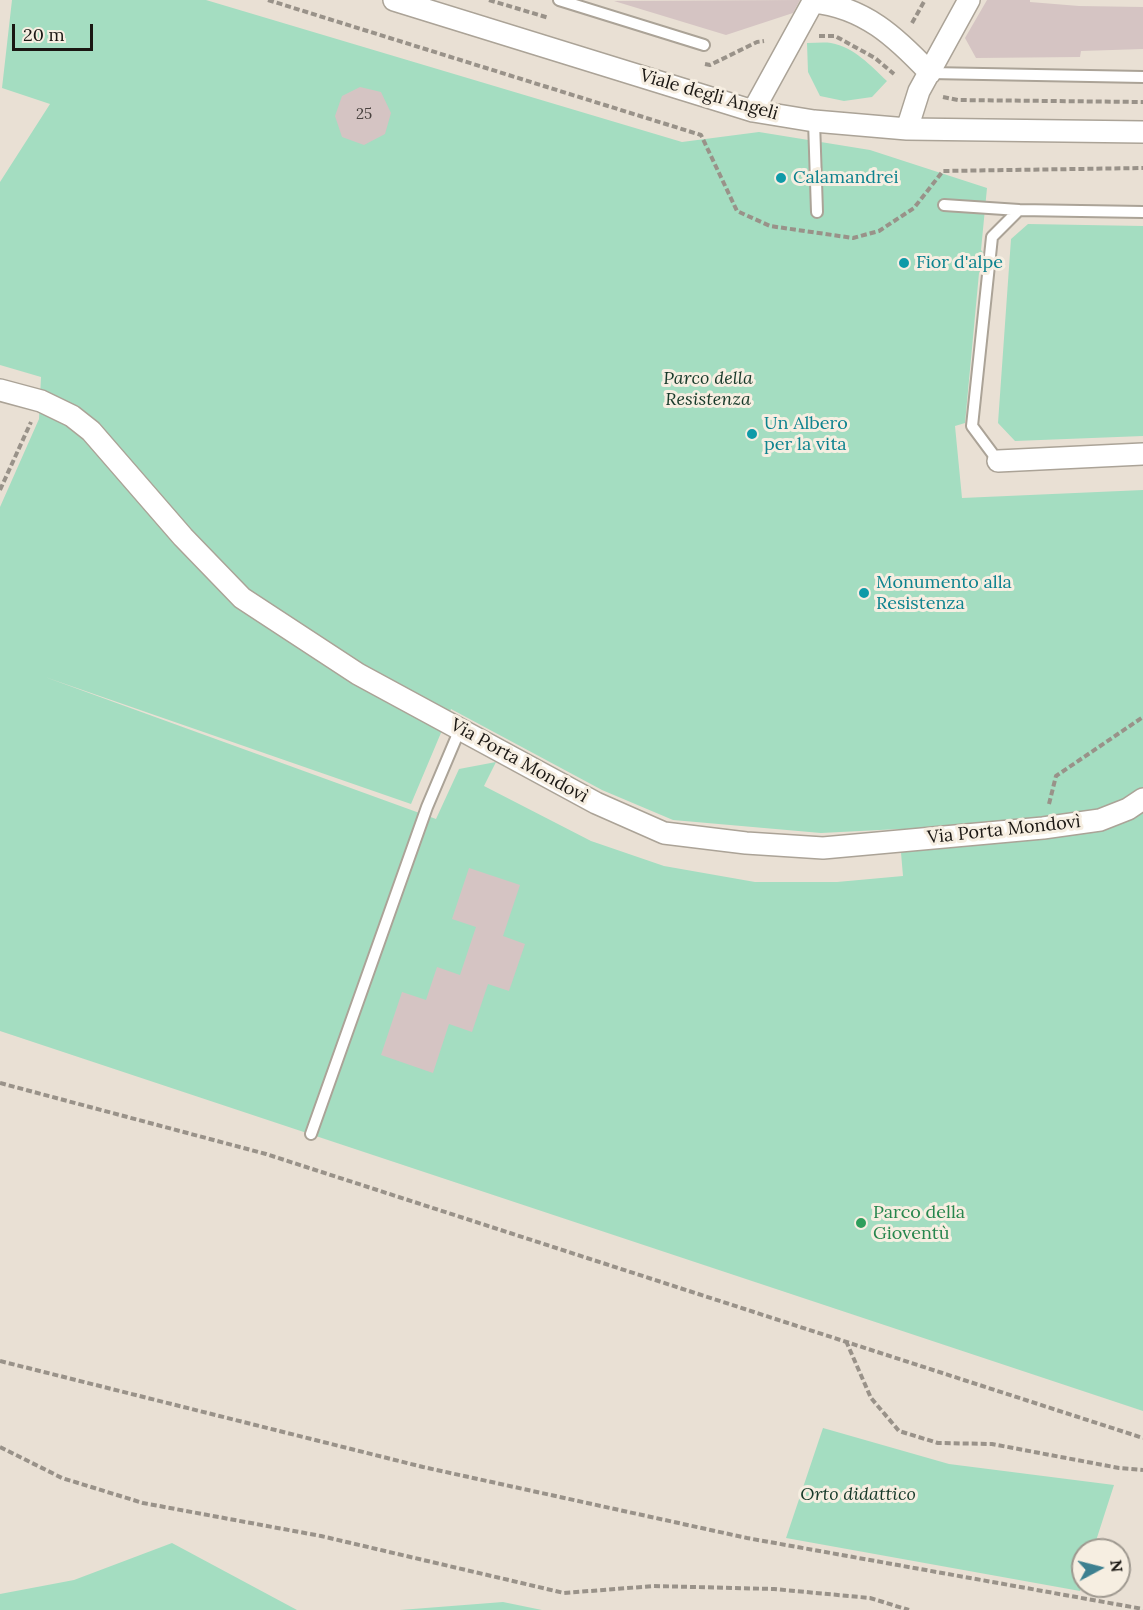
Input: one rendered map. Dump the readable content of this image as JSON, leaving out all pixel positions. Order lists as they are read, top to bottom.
{
  "streets": {
    "street": ["Viale degli Angeli", "Via Porta Mondovì"]
  },
  "parks": ["Parco della Resistenza", "Orto didattico"],
  "places": [
    "Calamandrei",
    "Fior d'alpe",
    "Un Albero per la vita",
    "Monumento alla Resistenza",
    "Parco della Gioventù"
  ],
  "house_numbers": ["25"],
  "scale_bar": "20 m",
  "north": "right"
}
